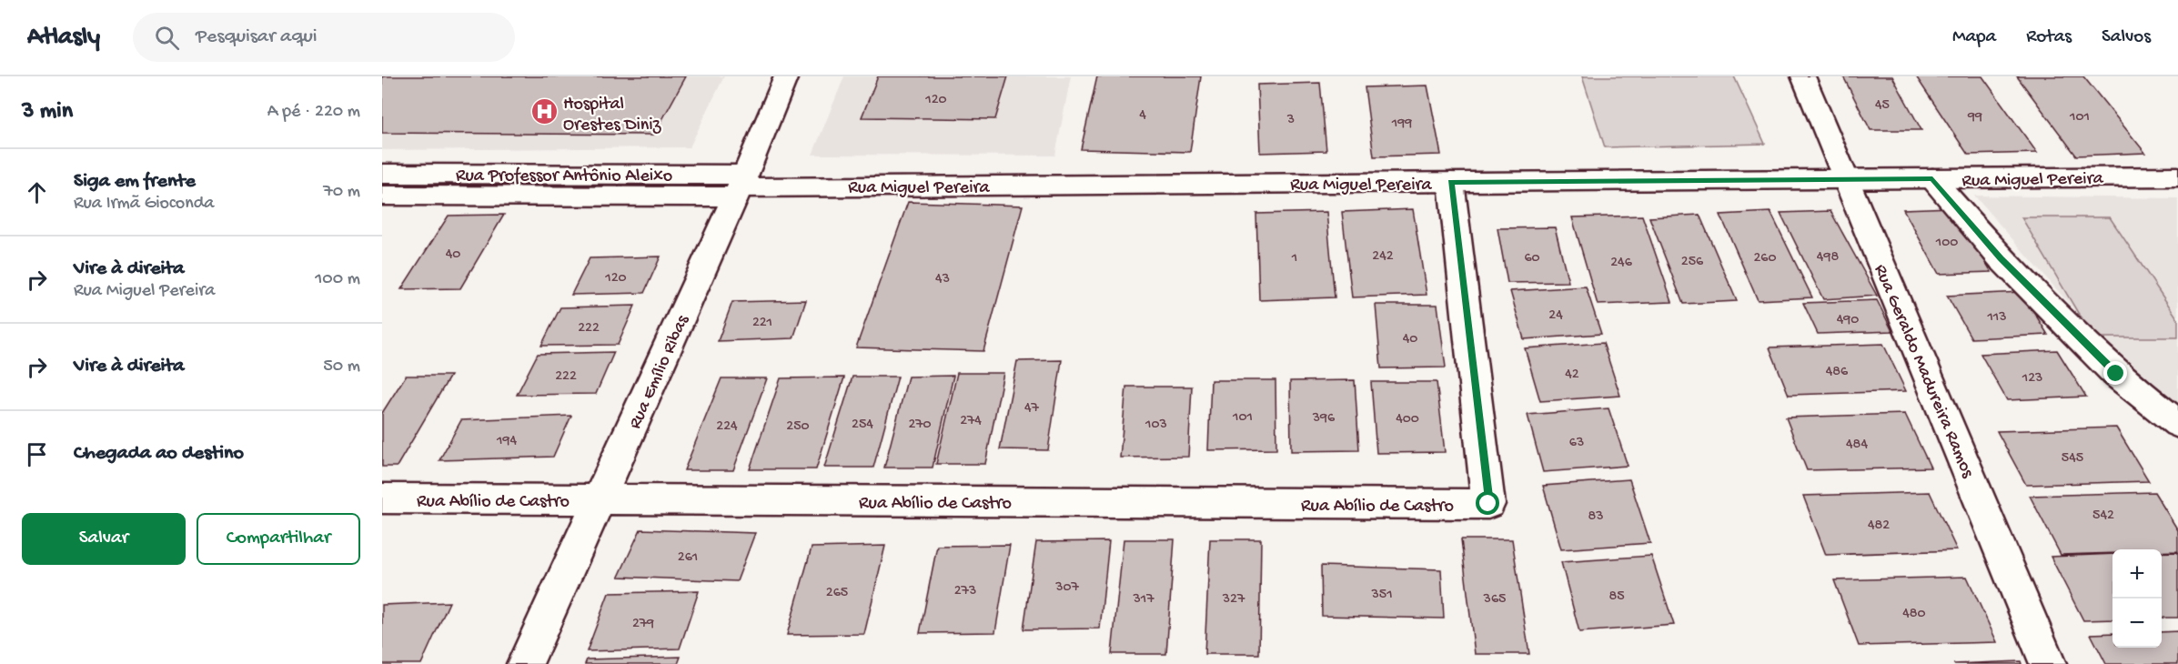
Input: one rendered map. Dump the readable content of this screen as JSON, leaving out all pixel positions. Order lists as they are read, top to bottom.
{
  "streets": {
    "street": [
      "Rua Professor Antônio Aleixo",
      "Rua Miguel Pereira",
      "Rua Geraldo Madureira Ramos",
      "Rua Emílio Ribas",
      "Rua Abílio de Castro"
    ]
  },
  "crossings": [
    ["Rua Professor Antônio Aleixo", "Rua Miguel Pereira"],
    ["Rua Professor Antônio Aleixo", "Rua Emílio Ribas"],
    ["Rua Miguel Pereira", "Rua Geraldo Madureira Ramos"],
    ["Rua Miguel Pereira", "Rua Emílio Ribas"],
    ["Rua Miguel Pereira", "Rua Abílio de Castro"],
    ["Rua Emílio Ribas", "Rua Abílio de Castro"]
  ],
  "places": {
    "hospital": ["Hospital Orestes Diniz"]
  },
  "house_numbers": [
    "120",
    "45",
    "4",
    "99",
    "101",
    "3",
    "199",
    "100",
    "40",
    "242",
    "498",
    "1",
    "60",
    "260",
    "256",
    "246",
    "120",
    "43",
    "24",
    "113",
    "490",
    "221",
    "222",
    "40",
    "486",
    "42",
    "222",
    "123",
    "47",
    "101",
    "396",
    "400",
    "274",
    "254",
    "270",
    "103",
    "224",
    "250",
    "194",
    "63",
    "484",
    "545",
    "542",
    "83",
    "482",
    "261",
    "307",
    "273",
    "265",
    "351",
    "85",
    "317",
    "327",
    "365",
    "480",
    "279"
  ],
  "page": {
    "header": "Atlasly",
    "search": "Pesquisar aqui",
    "nav": ["Mapa", "Rotas", "Salvos"],
    "heading": ["3 min", "A pé · 220 m"],
    "list": [
      ["Siga em frente", "Rua Irmã Gioconda", "70 m"],
      ["Vire à direita", "Rua Miguel Pereira", "100 m"],
      ["Vire à direita", "50 m"],
      "Chegada ao destino"
    ],
    "buttons": ["Salvar", "Compartilhar"],
    "map_buttons": ["+", "−"]
  }
}
